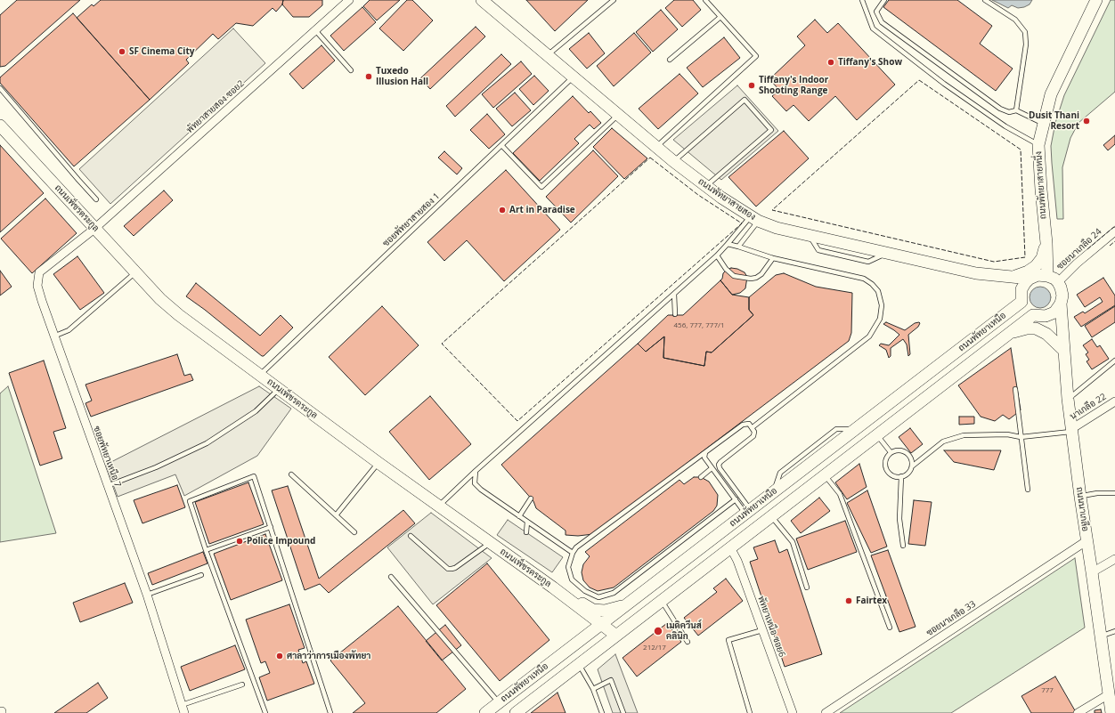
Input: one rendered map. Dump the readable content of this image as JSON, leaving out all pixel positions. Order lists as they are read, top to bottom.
{
  "streets": {
    "main road": [
      "ถนนพัทยาสายหนึ่ง",
      "ถนนพัทยาสายสอง",
      "ถนนเพ็ชรตระกูล",
      "ถนนพัทยาเหนือ",
      "ถนนนาเกลือ"
    ],
    "street": [
      "พัทยาสายสอง ซอย2",
      "ซอยนาเกลือ 24",
      "นาเกลือ 22",
      "ซอยพัทยาเหนือ 7",
      "ซอยนาเกลือ 33",
      "พัทยาเหนือ ซอย6"
    ],
    "lane": ["ซอยพัทยาสายสอง 1"]
  },
  "crossings": [
    ["พัทยาสายสอง ซอย2", "ถนนเพ็ชรตระกูล"],
    ["พัทยาสายสอง ซอย2", "ซอยพัทยาเหนือ 7"],
    ["ถนนพัทยาสายหนึ่ง", "ถนนพัทยาสายสอง"],
    ["ถนนพัทยาสายสอง", "ซอยพัทยาสายสอง 1"],
    ["ถนนพัทยาสายสอง", "ถนนพัทยาเหนือ"],
    ["ถนนเพ็ชรตระกูล", "ซอยพัทยาสายสอง 1"],
    ["ถนนเพ็ชรตระกูล", "ถนนพัทยาเหนือ"],
    ["ถนนเพ็ชรตระกูล", "ซอยพัทยาเหนือ 7"],
    ["ซอยนาเกลือ 24", "ถนนนาเกลือ"],
    ["ถนนพัทยาเหนือ", "ถนนนาเกลือ"],
    ["ถนนพัทยาเหนือ", "พัทยาเหนือ ซอย6"],
    ["นาเกลือ 22", "ถนนนาเกลือ"],
    ["ถนนนาเกลือ", "ซอยนาเกลือ 33"]
  ],
  "places": [
    "SF Cinema City",
    "Tiffany's Show",
    "Tuxedo Illusion Hall",
    "Tiffany's Indoor Shooting Range",
    "Dusit Thani Resort",
    "Art in Paradise",
    "Police Impound",
    "Fairtex",
    "เมดิควีนส์ คลินิก",
    "ศาลาว่าการเมืองพัทยา"
  ],
  "house_numbers": ["456, 777, 777/1", "212/17", "777"]
}
